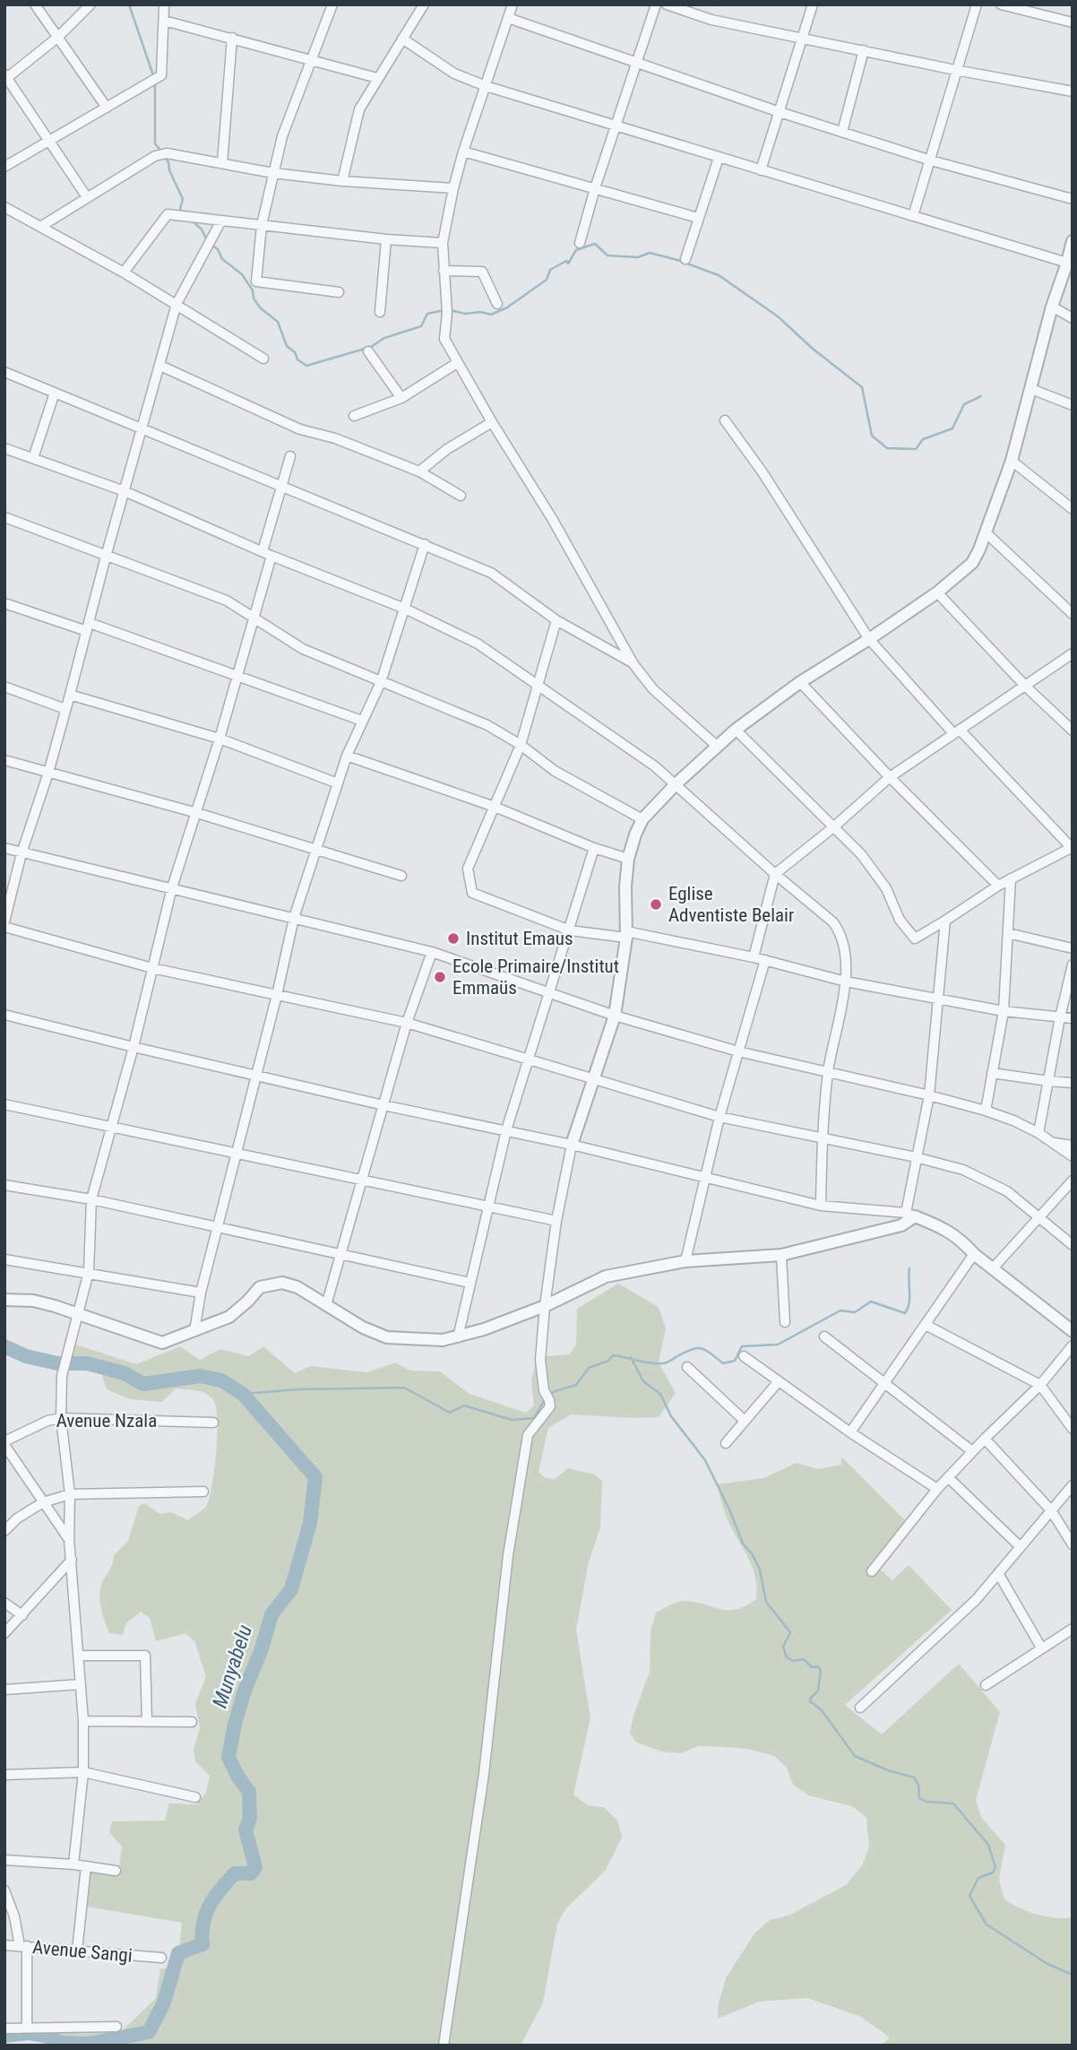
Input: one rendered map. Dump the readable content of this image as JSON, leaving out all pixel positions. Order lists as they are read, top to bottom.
{
  "streets": {
    "street": ["Avenue Nzala", "Avenue Sangi"]
  },
  "water": ["Munyabelu"],
  "places": ["Eglise Adventiste Belair", "Institut Emaus", "Ecole Primaire/Institut Emmaüs"]
}
